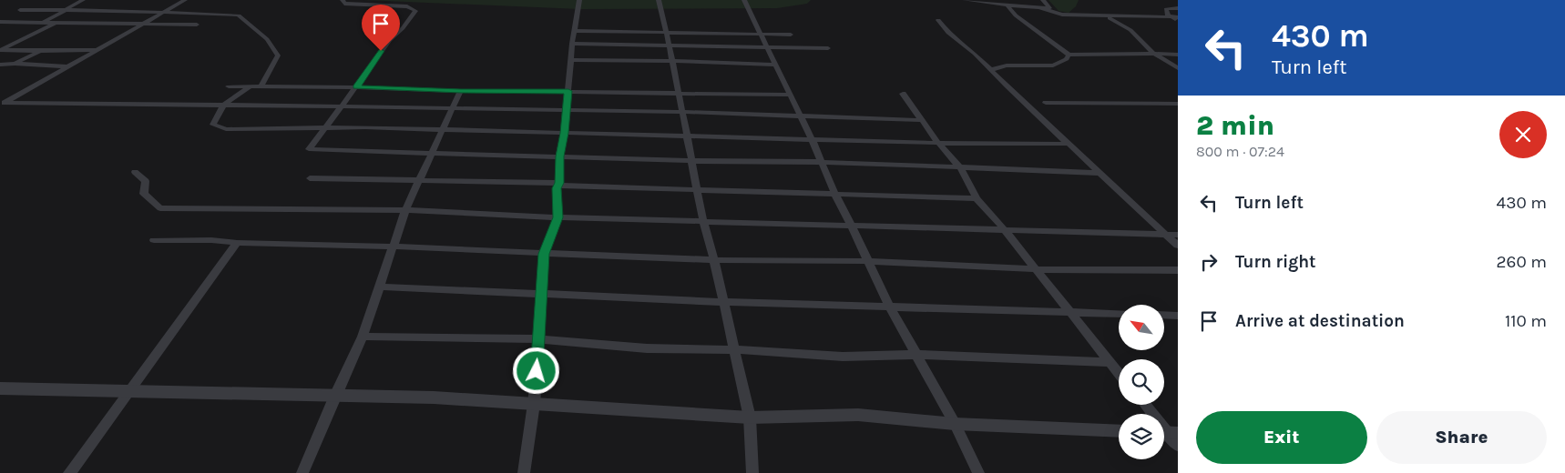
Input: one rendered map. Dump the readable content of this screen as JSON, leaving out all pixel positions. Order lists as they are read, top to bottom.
{
  "north": "top left",
  "page": {
    "turn": ["430 m", "Turn left"],
    "heading": ["2 min", "800 m · 07:24"],
    "list": [
      {
        "name": "Turn left",
        "value": "430 m"
      },
      {
        "name": "Turn right",
        "value": "260 m"
      },
      {
        "name": "Arrive at destination",
        "value": "110 m"
      }
    ],
    "buttons": ["Exit", "Share"]
  }
}
